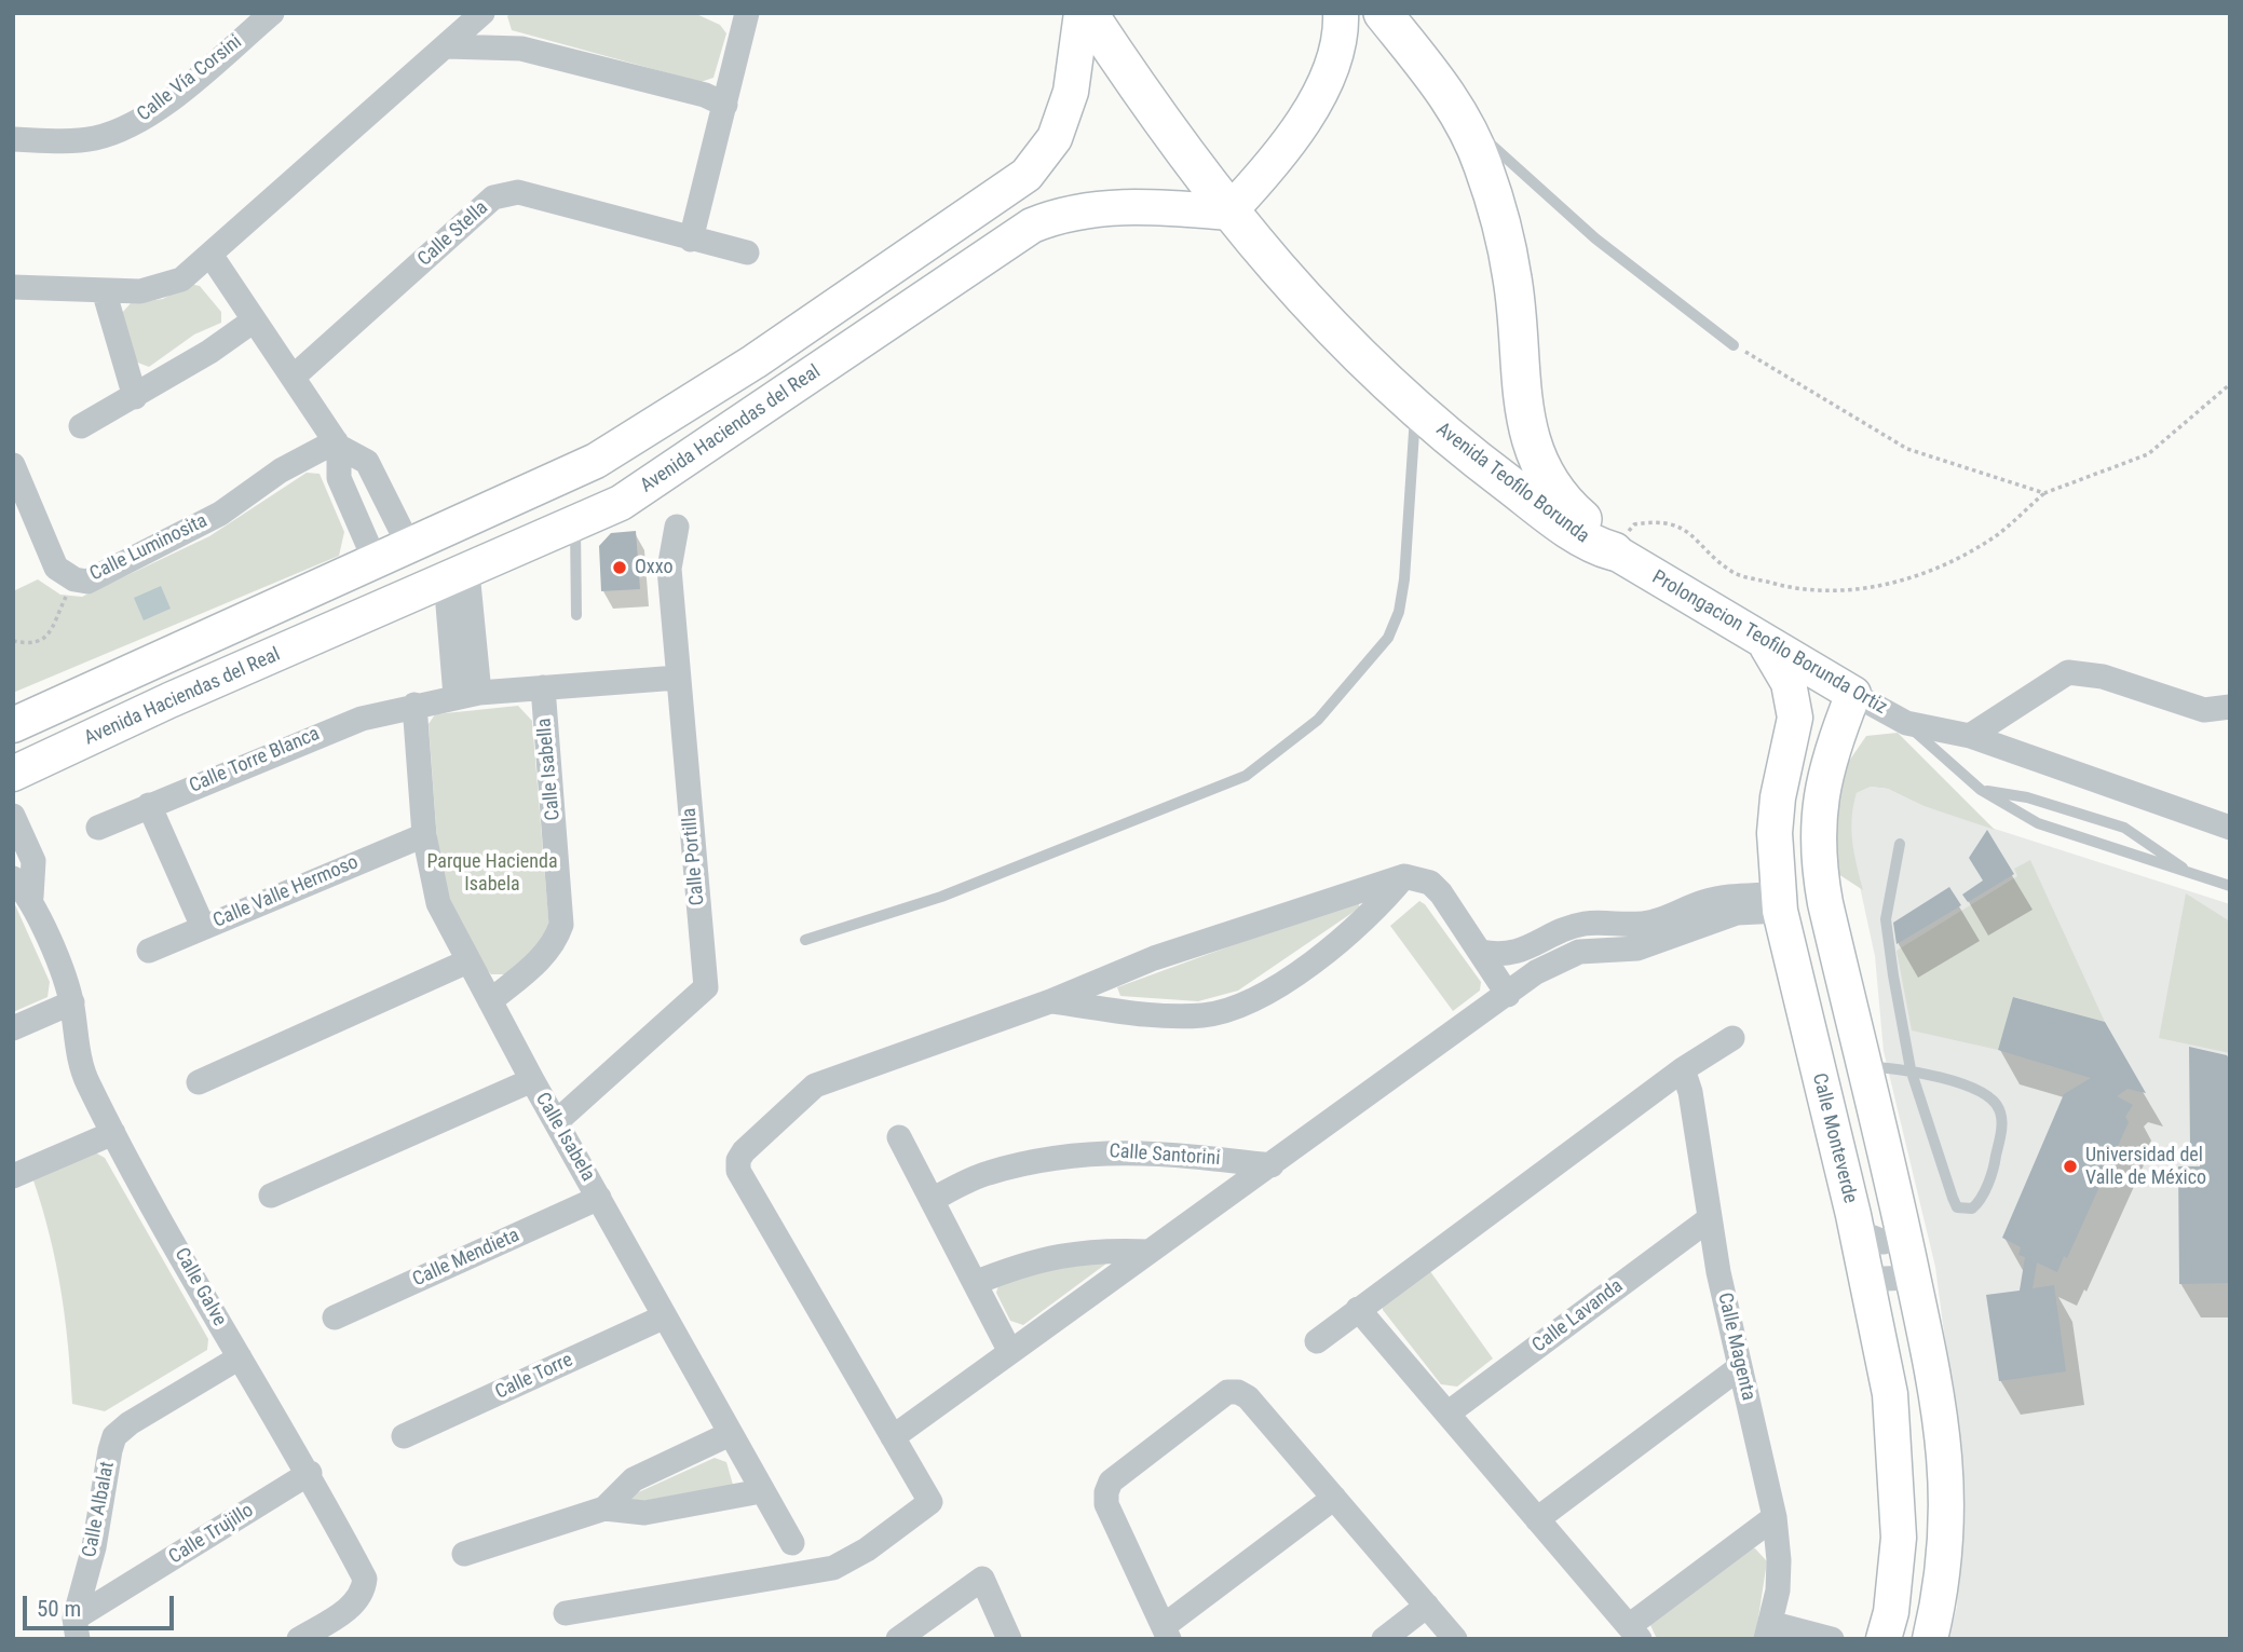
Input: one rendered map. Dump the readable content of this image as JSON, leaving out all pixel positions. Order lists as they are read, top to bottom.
{
  "streets": {
    "main road": [
      "Avenida Haciendas del Real",
      "Avenida Teofilo Borunda",
      "Prolongacion Teofilo Borunda Ortiz",
      "Calle Monteverde"
    ],
    "street": [
      "Calle Vía Corsini",
      "Calle Stella",
      "Calle Luminosita",
      "Calle Torre Blanca",
      "Calle Isabella",
      "Calle Portilla",
      "Calle Valle Hermoso",
      "Calle Isabela",
      "Calle Santorini",
      "Calle Mendieta",
      "Calle Galve",
      "Calle Lavanda",
      "Calle Magenta",
      "Calle Torre",
      "Calle Albalat",
      "Calle Trujillo"
    ]
  },
  "crossings": [
    ["Avenida Haciendas del Real", "Avenida Teofilo Borunda"],
    ["Avenida Teofilo Borunda", "Prolongacion Teofilo Borunda Ortiz"],
    ["Prolongacion Teofilo Borunda Ortiz", "Calle Monteverde"],
    ["Calle Torre Blanca", "Calle Isabela"],
    ["Calle Isabella", "Calle Isabela"],
    ["Calle Portilla", "Calle Isabela"],
    ["Calle Valle Hermoso", "Calle Isabela"],
    ["Calle Isabela", "Calle Mendieta"],
    ["Calle Isabela", "Calle Torre"],
    ["Calle Galve", "Calle Albalat"],
    ["Calle Galve", "Calle Trujillo"],
    ["Calle Lavanda", "Calle Magenta"],
    ["Calle Albalat", "Calle Trujillo"]
  ],
  "parks": ["Parque Hacienda Isabela"],
  "places": ["Oxxo", "Universidad del Valle de México"],
  "scale_bar": "50 m"
}
